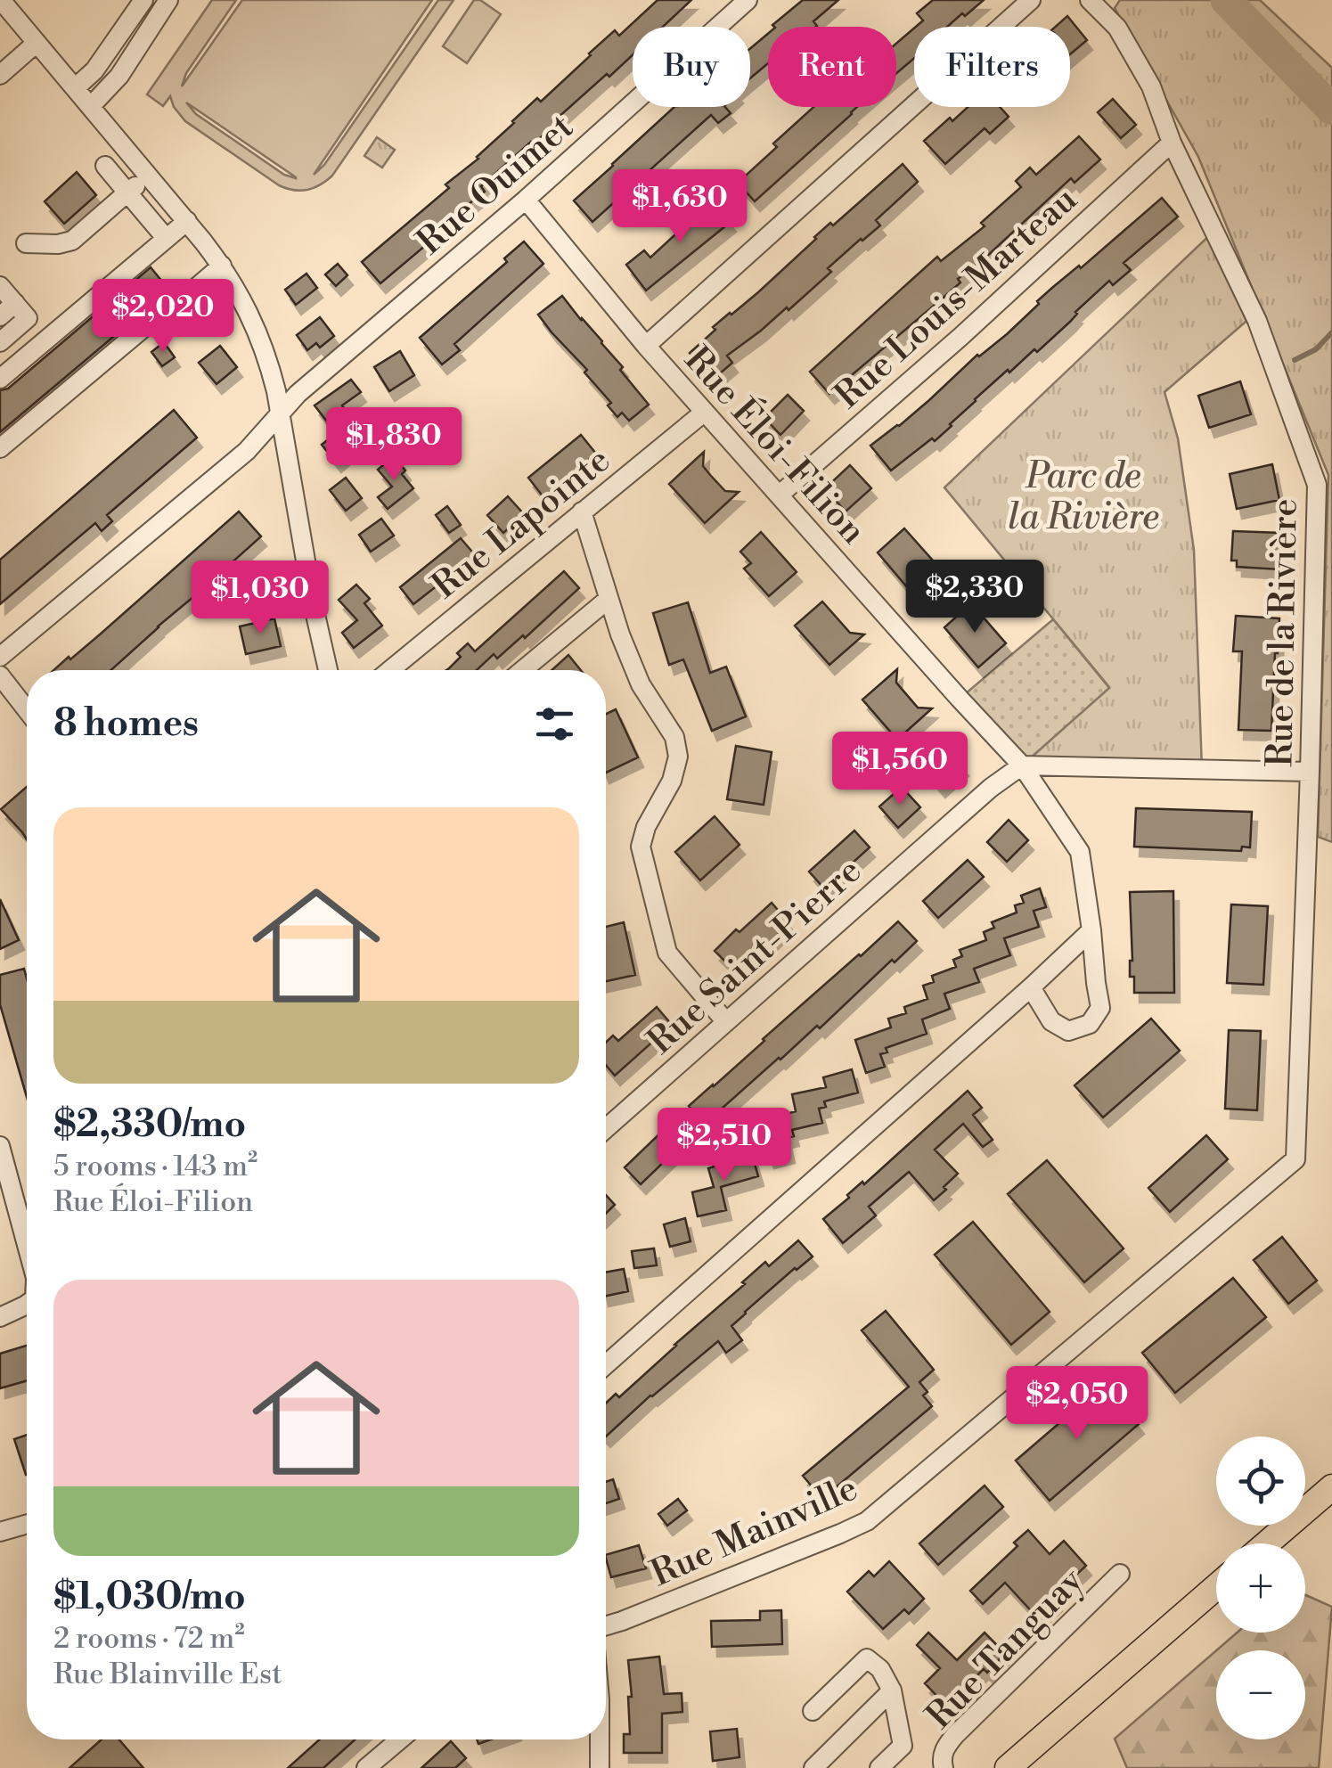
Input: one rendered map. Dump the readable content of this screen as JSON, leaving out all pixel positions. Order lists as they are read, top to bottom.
{
  "streets": {
    "street": [
      "Rue Ouimet",
      "Rue Louis-Marteau",
      "Rue Éloi-Filion",
      "Rue Lapointe",
      "Rue de la Rivière",
      "Rue Saint-Pierre",
      "Rue Mainville",
      "Rue Tanguay"
    ]
  },
  "crossings": [
    ["Rue Ouimet", "Rue Éloi-Filion"],
    ["Rue Louis-Marteau", "Rue Éloi-Filion"],
    ["Rue Louis-Marteau", "Rue de la Rivière"],
    ["Rue Éloi-Filion", "Rue Lapointe"],
    ["Rue Éloi-Filion", "Rue Saint-Pierre"],
    ["Rue de la Rivière", "Rue Mainville"]
  ],
  "parks": ["Parc de la Rivière"],
  "page": {
    "chip": ["Buy", "Rent", "Filters"],
    "price": [
      "$1,630",
      "$2,020",
      "$1,830",
      "$2,330",
      "$1,030",
      "$1,560",
      "$2,510",
      "$2,050"
    ],
    "heading": "8 homes",
    "list": [
      {
        "name": "$2,330/mo",
        "note": "5 rooms · 143 m² · Rue Éloi-Filion"
      },
      {
        "name": "$1,030/mo",
        "note": "2 rooms · 72 m² · Rue Blainville Est"
      }
    ],
    "map_buttons": ["+", "−"]
  }
}
